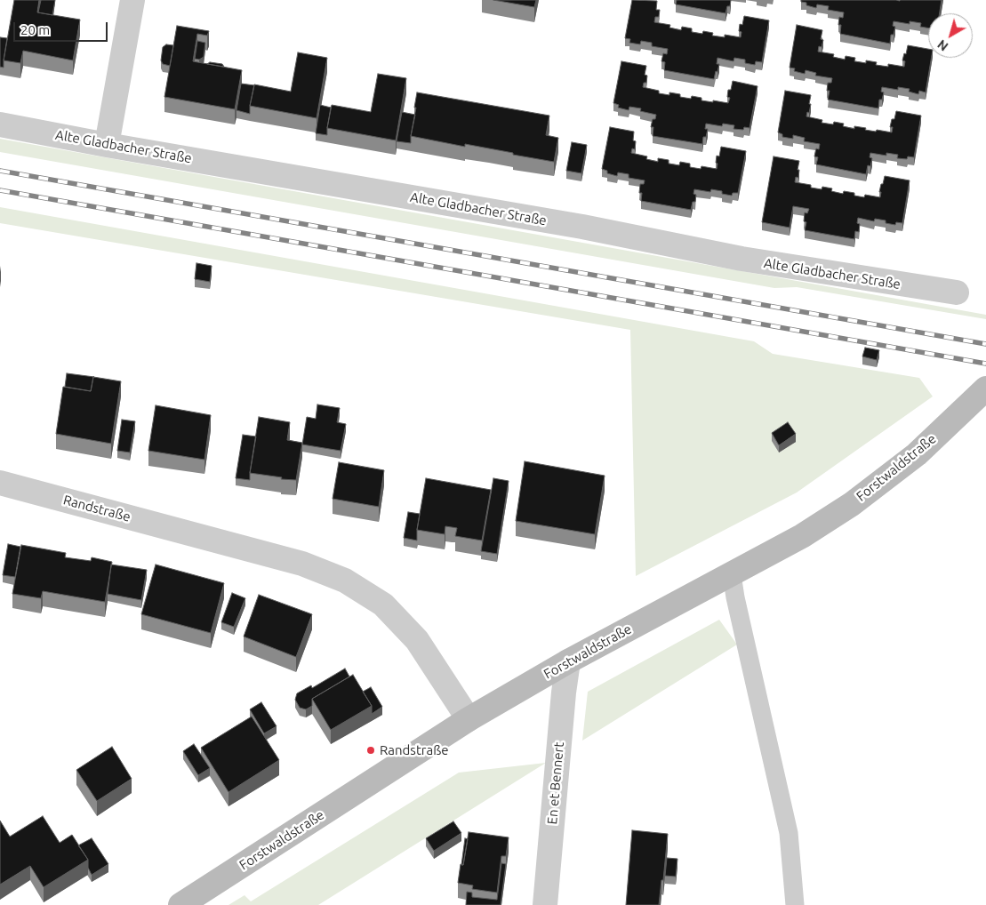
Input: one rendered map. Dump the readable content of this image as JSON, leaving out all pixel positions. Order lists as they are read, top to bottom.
{
  "streets": {
    "street": [
      "Alte Gladbacher Straße",
      "Forstwaldstraße",
      "Randstraße",
      "En et Bennert"
    ]
  },
  "crossings": [
    ["Forstwaldstraße", "Randstraße"],
    ["Forstwaldstraße", "En et Bennert"]
  ],
  "places": ["Randstraße"],
  "scale_bar": "20 m",
  "north": "bottom left"
}
